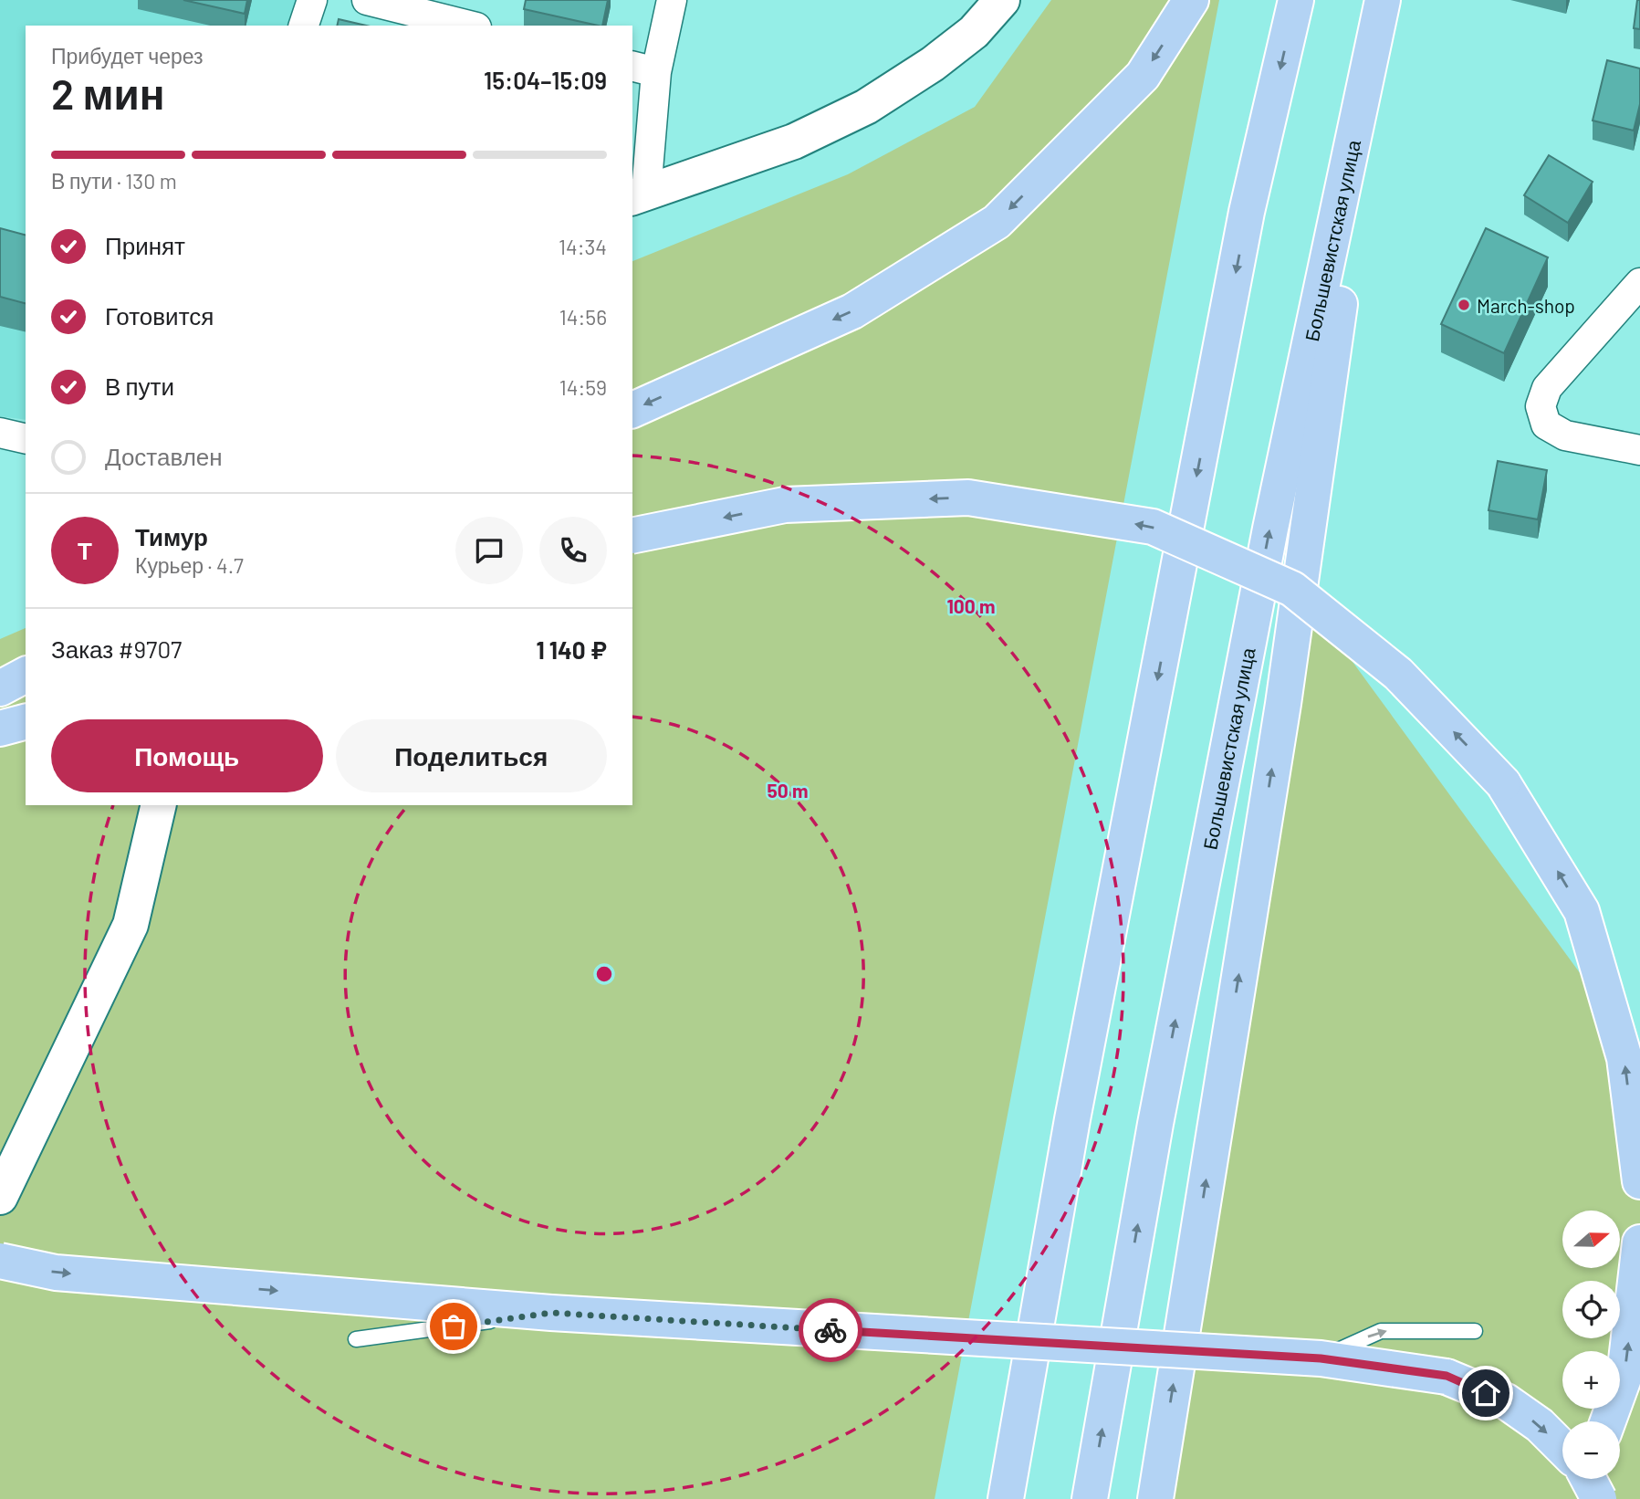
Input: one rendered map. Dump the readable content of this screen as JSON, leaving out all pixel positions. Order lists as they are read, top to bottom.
{
  "streets": {
    "highway": ["Большевистская улица"]
  },
  "places": ["March-shop"],
  "north": "right",
  "page": {
    "heading": ["2 мин", "Прибудет через", "15:04–15:09"],
    "panel": [
      "Тимур",
      "Курьер · 4.7",
      "Заказ #9707",
      "1 140 ₽"
    ],
    "bar": "В пути · 130 m",
    "list": [
      ["Принят", "14:34"],
      ["Готовится", "14:56"],
      ["В пути", "14:59"],
      "Доставлен"
    ],
    "round": "Т",
    "buttons": ["Помощь", "Поделиться"],
    "map_buttons": ["+", "−"]
  },
  "rings": ["100 m", "50 m"]
}
